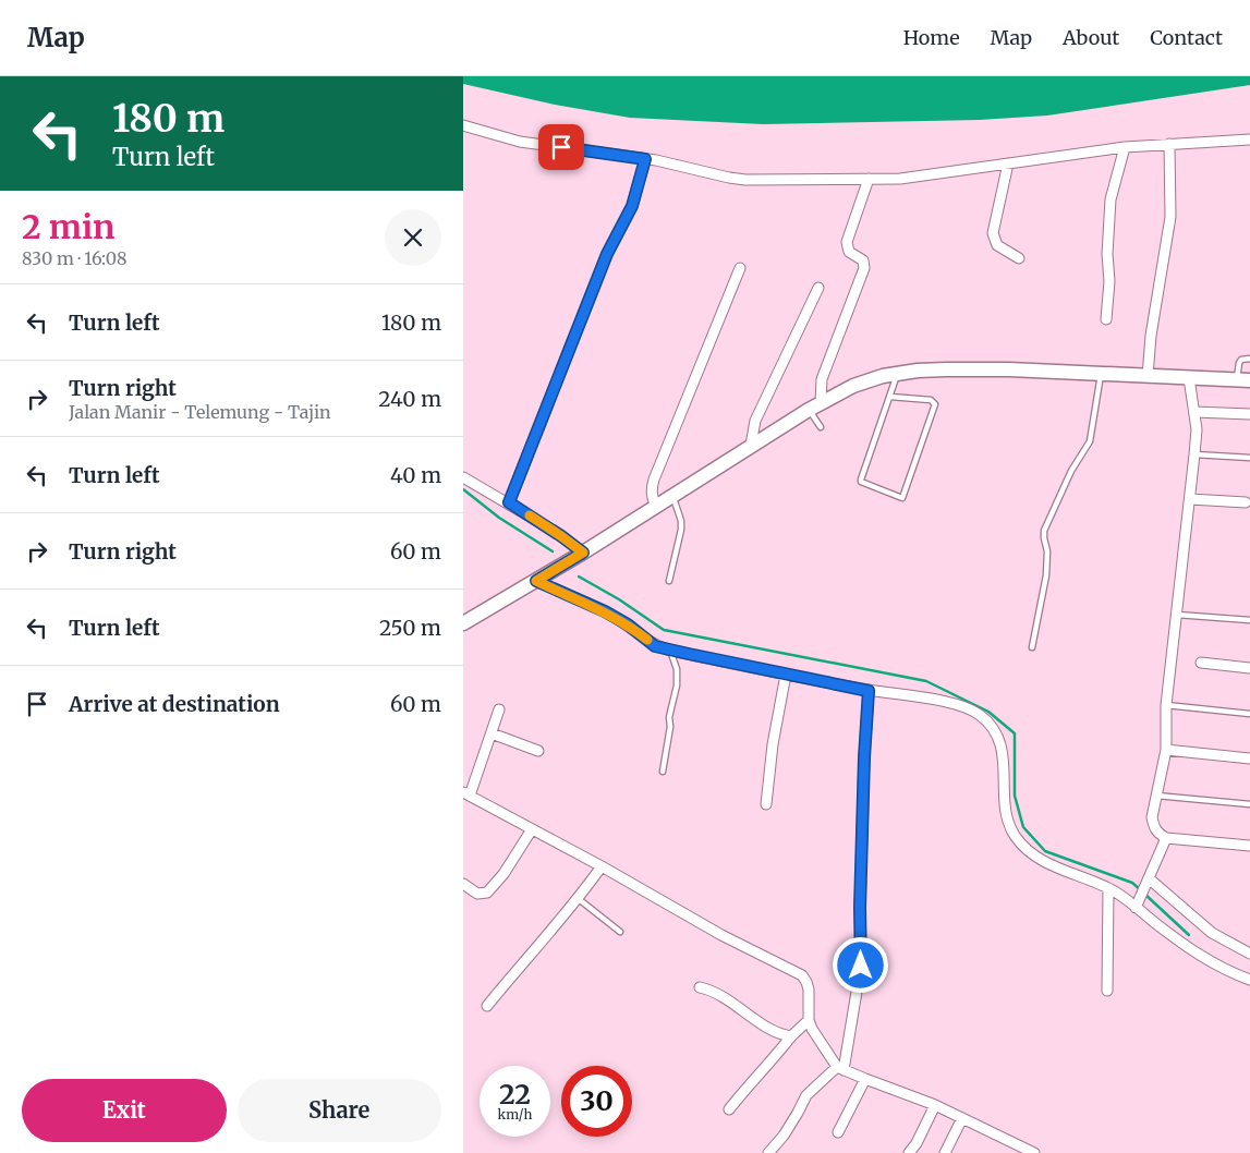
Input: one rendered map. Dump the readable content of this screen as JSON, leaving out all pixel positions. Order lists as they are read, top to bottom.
{
  "page": {
    "header": "Map",
    "nav": [
      "Home",
      "Map",
      "About",
      "Contact"
    ],
    "turn": ["180 m", "Turn left"],
    "heading": ["2 min", "830 m · 16:08"],
    "list": [
      {
        "name": "Turn left",
        "value": "180 m"
      },
      {
        "name": "Turn right",
        "note": "Jalan Manir - Telemung - Tajin",
        "value": "240 m"
      },
      {
        "name": "Turn left",
        "value": "40 m"
      },
      {
        "name": "Turn right",
        "value": "60 m"
      },
      {
        "name": "Turn left",
        "value": "250 m"
      },
      {
        "name": "Arrive at destination",
        "value": "60 m"
      }
    ],
    "speed": "22 km/h",
    "limit": "30",
    "buttons": ["Exit", "Share"]
  }
}
